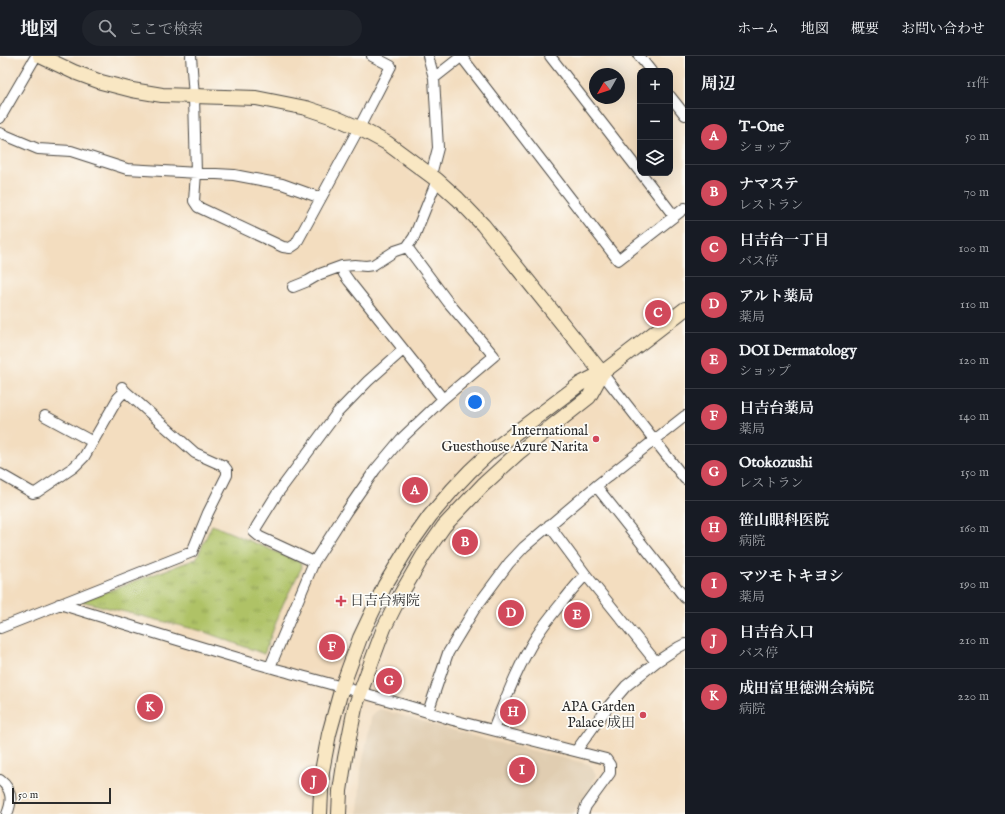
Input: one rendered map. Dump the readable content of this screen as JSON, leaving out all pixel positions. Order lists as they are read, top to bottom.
{
  "places": {
    "other": ["International Guesthouse Azure Narita", "APA Garden Palace 成田"],
    "health": ["日吉台病院"]
  },
  "scale_bar": "50 m",
  "north": "bottom left",
  "page": {
    "header": "地図",
    "search": "ここで検索",
    "nav": [
      "ホーム",
      "地図",
      "概要",
      "お問い合わせ"
    ],
    "heading": ["周辺", "11件"],
    "map_buttons": ["+", "−"],
    "list": [
      {
        "mark": "A",
        "name": "T-One",
        "note": "ショップ",
        "value": "50 m"
      },
      {
        "mark": "B",
        "name": "ナマステ",
        "note": "レストラン",
        "value": "70 m"
      },
      {
        "mark": "C",
        "name": "日吉台一丁目",
        "note": "バス停",
        "value": "100 m"
      },
      {
        "mark": "D",
        "name": "アルト薬局",
        "note": "薬局",
        "value": "110 m"
      },
      {
        "mark": "E",
        "name": "DOI Dermatology",
        "note": "ショップ",
        "value": "120 m"
      },
      {
        "mark": "F",
        "name": "日吉台薬局",
        "note": "薬局",
        "value": "140 m"
      },
      {
        "mark": "G",
        "name": "Otokozushi",
        "note": "レストラン",
        "value": "150 m"
      },
      {
        "mark": "H",
        "name": "笹山眼科医院",
        "note": "病院",
        "value": "160 m"
      },
      {
        "mark": "I",
        "name": "マツモトキヨシ",
        "note": "薬局",
        "value": "190 m"
      },
      {
        "mark": "J",
        "name": "日吉台入口",
        "note": "バス停",
        "value": "210 m"
      },
      {
        "mark": "K",
        "name": "成田富里徳洲会病院",
        "note": "病院",
        "value": "220 m"
      }
    ],
    "pins": [
      "C",
      "A",
      "B",
      "D",
      "E",
      "F",
      "G",
      "K",
      "H",
      "I",
      "J"
    ],
    "scale": "50 m"
  }
}
